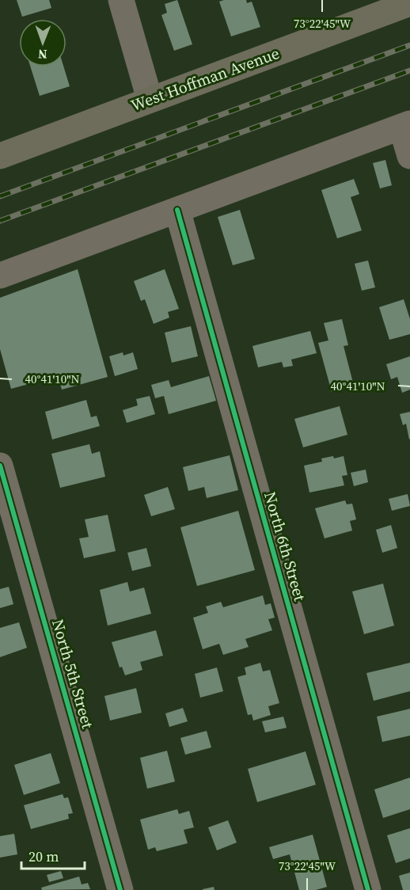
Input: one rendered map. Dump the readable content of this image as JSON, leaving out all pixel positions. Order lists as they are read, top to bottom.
{
  "streets": {
    "main road": ["West Hoffman Avenue"],
    "street": ["North 6th Street", "North 5th Street"]
  },
  "scale_bar": "20 m",
  "north": "bottom",
  "coordinates": ["73°22'45\"W", "40°41'10\"N"]
}
